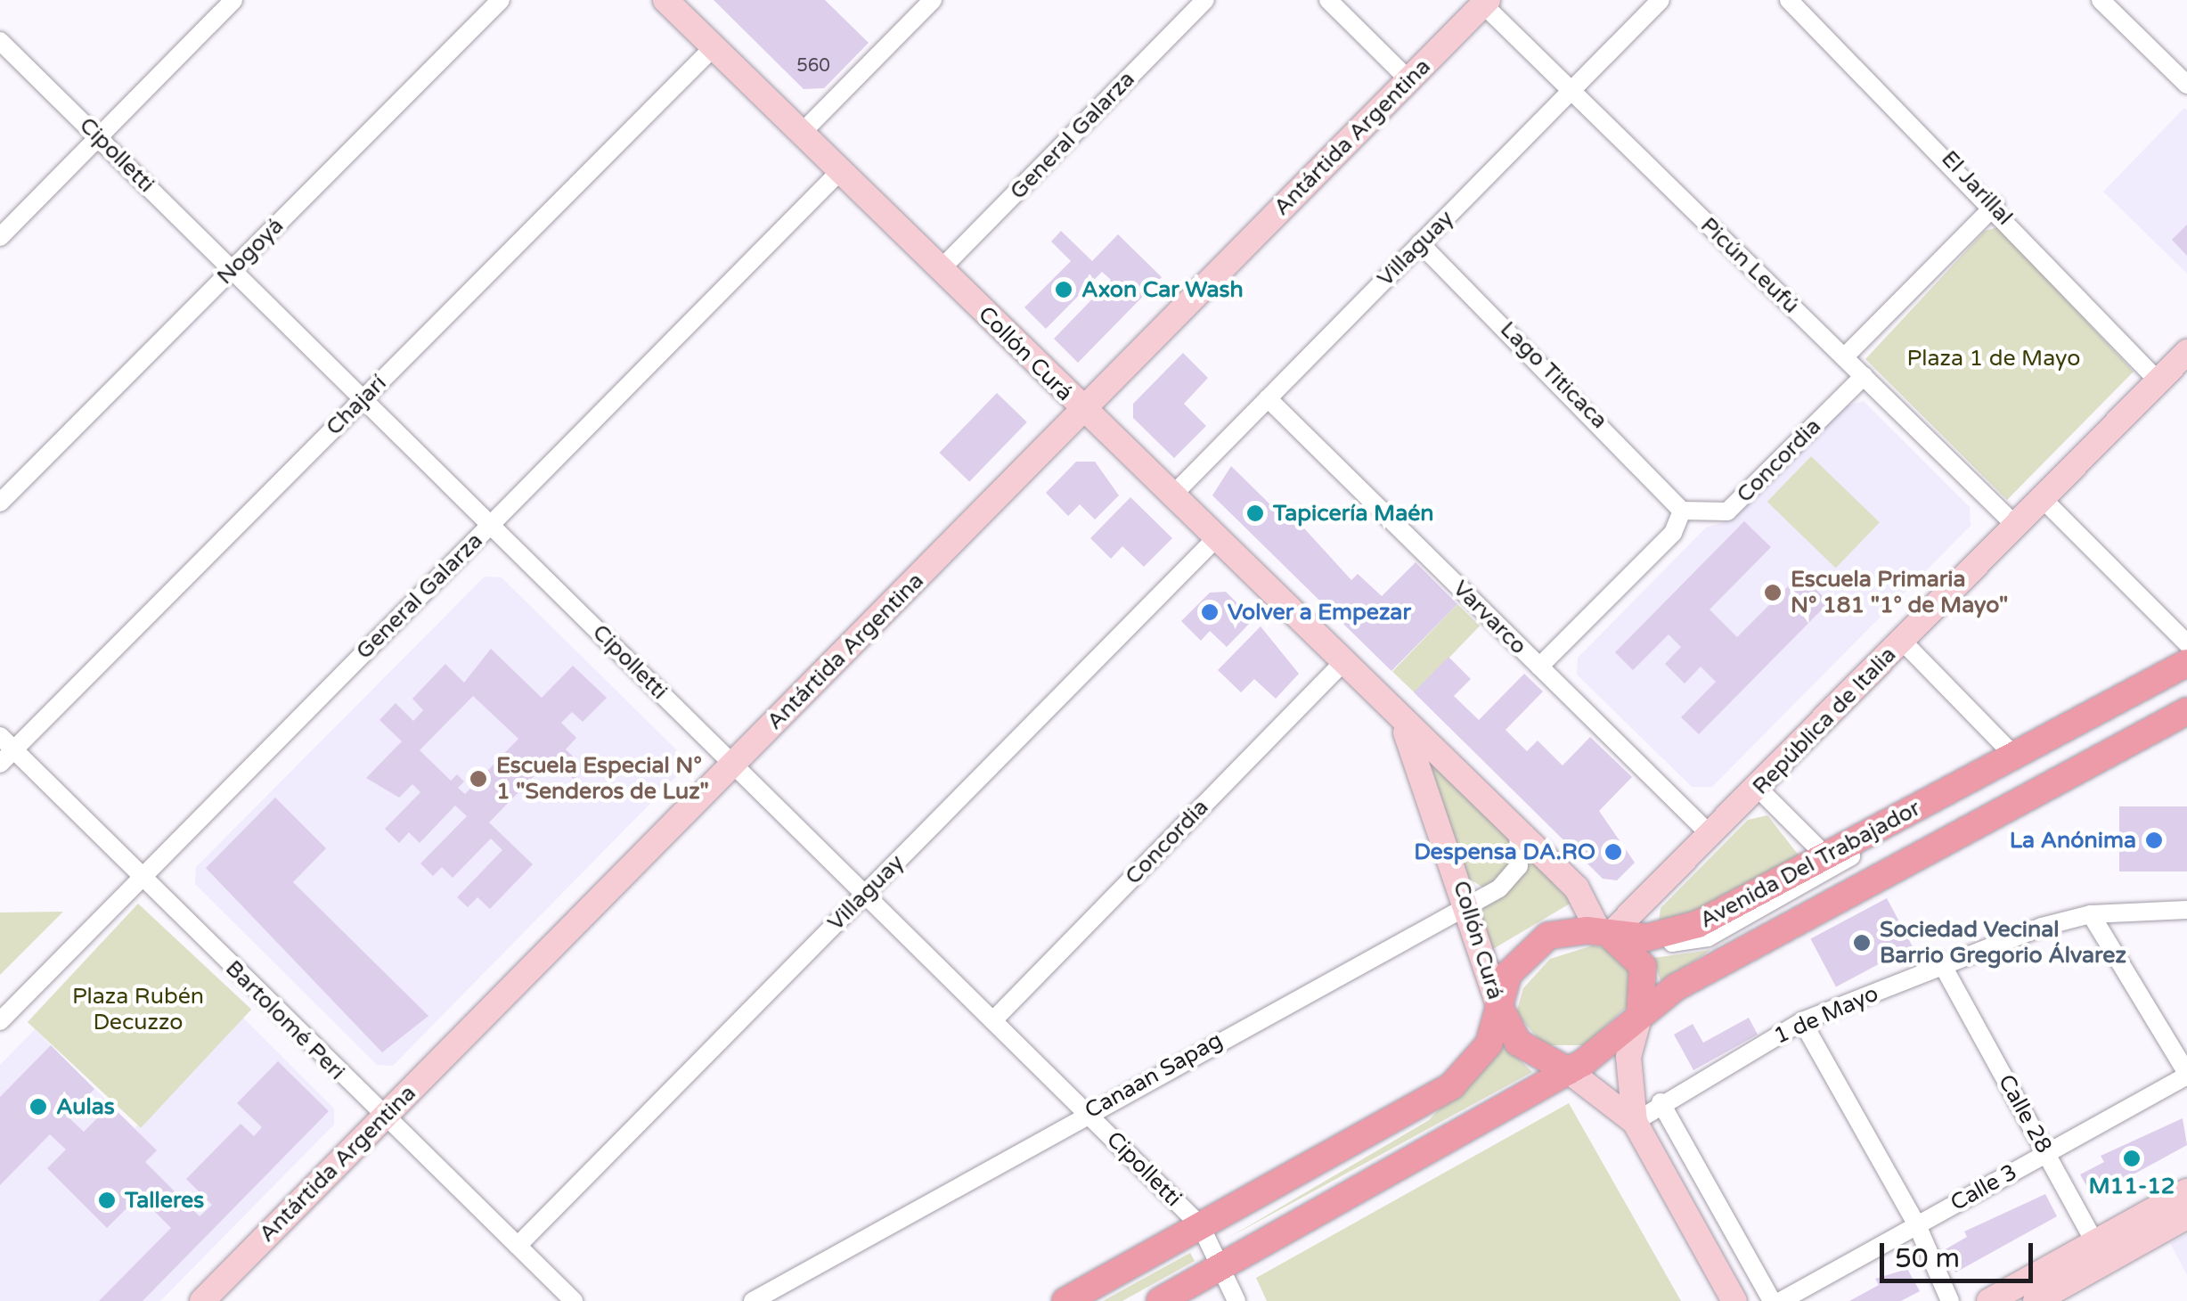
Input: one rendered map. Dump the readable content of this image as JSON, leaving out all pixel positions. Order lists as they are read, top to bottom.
{
  "streets": {
    "main road": [
      "Antártida Argentina",
      "Collón Curá",
      "República de Italia",
      "Avenida Del Trabajador"
    ],
    "street": [
      "General Galarza",
      "Cipolletti",
      "El Jarillal",
      "Villaguay",
      "Nogoyá",
      "Picún Leufú",
      "Lago Titicaca",
      "Chajarí",
      "Concordia",
      "Varvarco",
      "1 de Mayo",
      "Bartolomé Peri",
      "Canaan Sapag",
      "Calle 28",
      "Calle 3"
    ]
  },
  "crossings": [
    ["General Galarza", "Cipolletti"],
    ["General Galarza", "Collón Curá"],
    ["General Galarza", "Bartolomé Peri"],
    ["Antártida Argentina", "Cipolletti"],
    ["Antártida Argentina", "Picún Leufú"],
    ["Antártida Argentina", "Collón Curá"],
    ["Antártida Argentina", "Bartolomé Peri"],
    ["Cipolletti", "Villaguay"],
    ["Cipolletti", "Nogoyá"],
    ["Cipolletti", "Chajarí"],
    ["Cipolletti", "Concordia"],
    ["Cipolletti", "Avenida Del Trabajador"],
    ["Cipolletti", "Canaan Sapag"],
    ["El Jarillal", "República de Italia"],
    ["Villaguay", "Picún Leufú"],
    ["Villaguay", "Collón Curá"],
    ["Villaguay", "Lago Titicaca"],
    ["Villaguay", "Varvarco"],
    ["Villaguay", "Bartolomé Peri"],
    ["Picún Leufú", "Concordia"],
    ["Picún Leufú", "República de Italia"],
    ["Collón Curá", "Chajarí"],
    ["Collón Curá", "Concordia"],
    ["Collón Curá", "República de Italia"],
    ["Collón Curá", "Avenida Del Trabajador"],
    ["Collón Curá", "1 de Mayo"],
    ["Collón Curá", "Canaan Sapag"],
    ["Lago Titicaca", "Concordia"],
    ["Chajarí", "Bartolomé Peri"],
    ["Varvarco", "República de Italia"],
    ["República de Italia", "Avenida Del Trabajador"],
    ["1 de Mayo", "Calle 28"],
    ["Calle 28", "Calle 3"]
  ],
  "parks": ["Plaza 1 de Mayo", "Plaza Rubén Decuzzo"],
  "places": [
    "Axon Car Wash",
    "Tapicería Maén",
    "Escuela Primaria N° 181 \"1° de Mayo\"",
    "Volver a Empezar",
    "Escuela Especial N° 1 \"Senderos de Luz\"",
    "La Anónima",
    "Despensa DA.RO",
    "Sociedad Vecinal Barrio Gregorio Álvarez",
    "Aulas",
    "M11-12",
    "Talleres"
  ],
  "house_numbers": ["560"],
  "scale_bar": "50 m"
}
